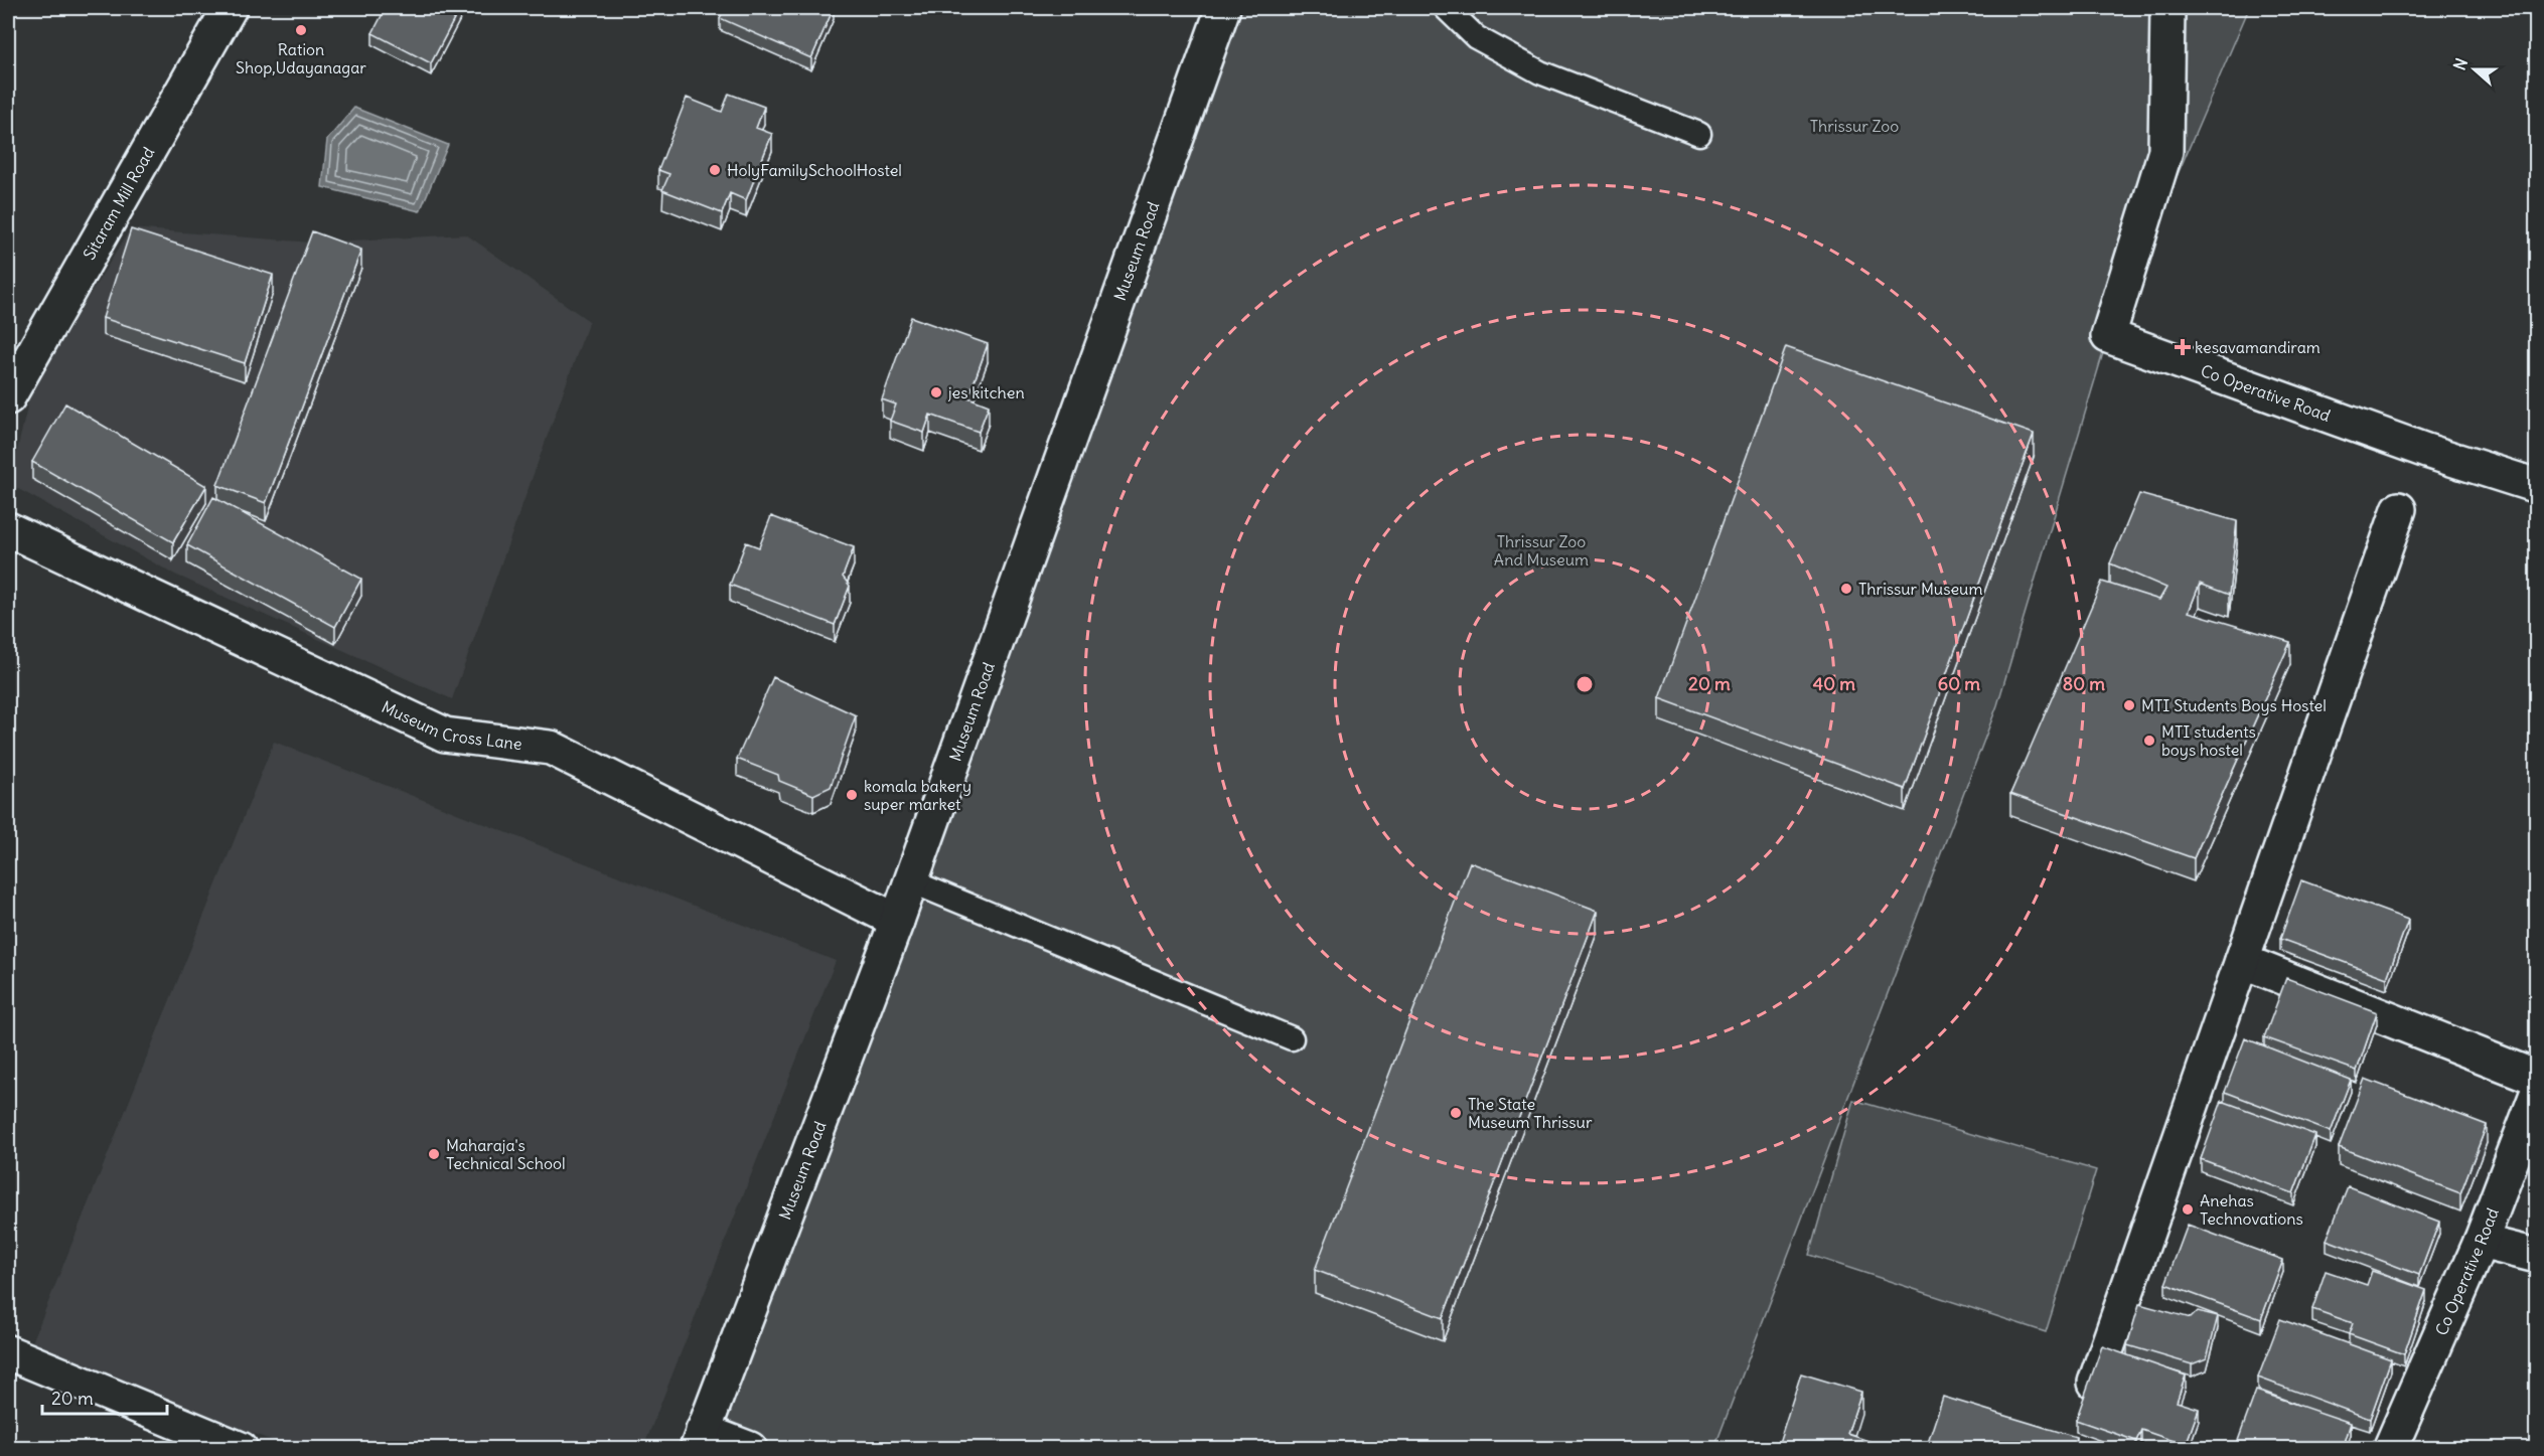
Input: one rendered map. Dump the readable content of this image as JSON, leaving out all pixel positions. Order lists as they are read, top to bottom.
{
  "streets": {
    "street": [
      "Sitaram Mill Road",
      "Museum Road",
      "Co Operative Road",
      "Museum Cross Lane"
    ]
  },
  "crossings": [
    ["Museum Road", "Museum Cross Lane"]
  ],
  "parks": ["Thrissur Zoo", "Thrissur Zoo And Museum"],
  "places": {
    "other": [
      "Ration Shop,Udayanagar",
      "HolyFamilySchoolHostel",
      "jes kitchen",
      "Thrissur Museum",
      "MTI Students Boys Hostel",
      "MTI students boys hostel",
      "komala bakery super market",
      "The State Museum Thrissur",
      "Maharaja's Technical School",
      "Anehas Technovations"
    ],
    "health": ["kesavamandiram"]
  },
  "scale_bar": "20 m",
  "north": "left",
  "rings": [
    "20 m",
    "40 m",
    "60 m",
    "80 m"
  ]
}
